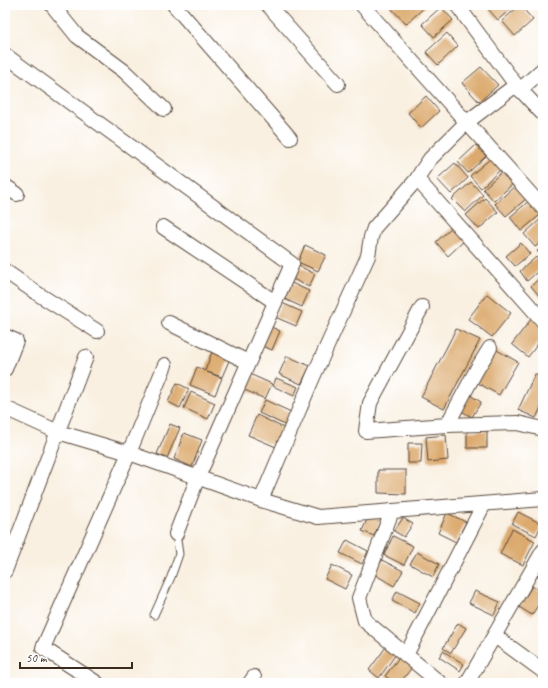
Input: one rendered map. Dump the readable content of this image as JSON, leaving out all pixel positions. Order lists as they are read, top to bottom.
{
  "scale_bar": "50 m"
}
